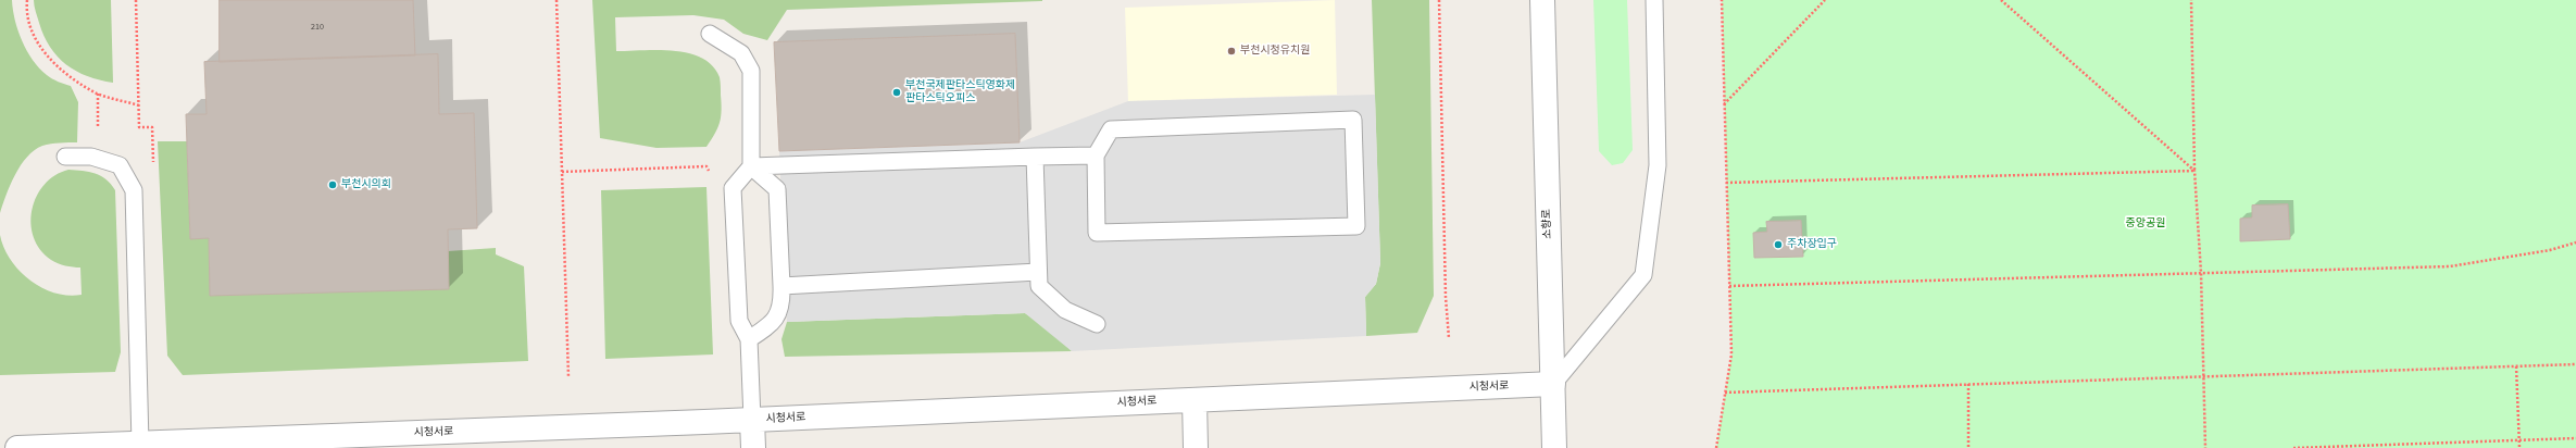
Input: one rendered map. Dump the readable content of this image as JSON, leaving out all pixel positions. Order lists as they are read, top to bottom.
{
  "streets": {
    "street": ["소향로", "시청서로"]
  },
  "crossings": [
    ["소향로", "시청서로"]
  ],
  "parks": ["중앙공원"],
  "places": [
    "부천시청유치원",
    "부천국제판타스틱영화제 판타스틱오피스",
    "부천시의회",
    "주차장입구"
  ],
  "house_numbers": ["210"]
}
